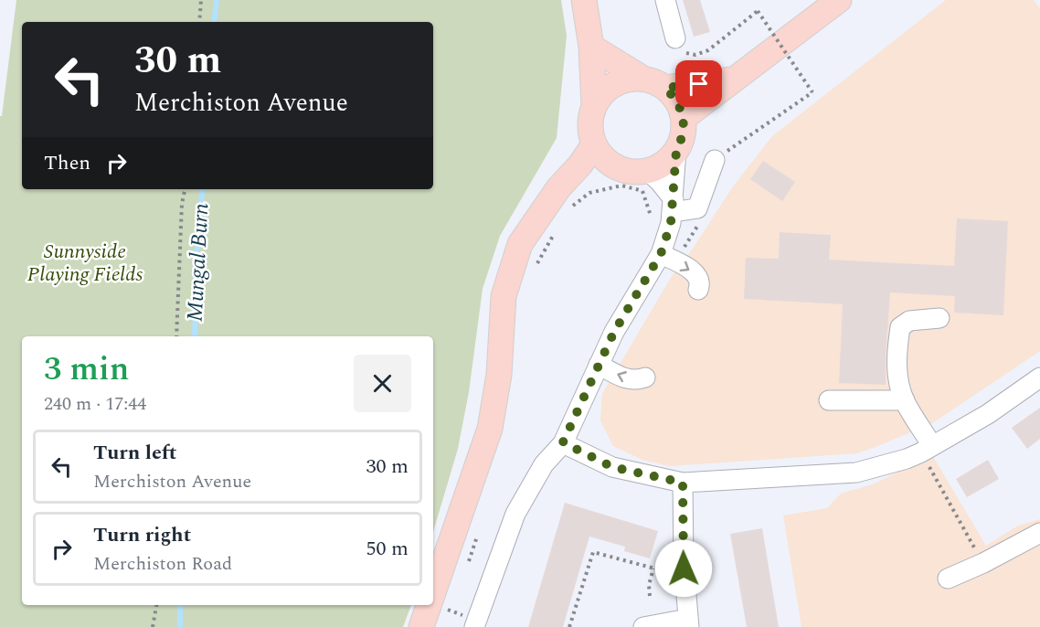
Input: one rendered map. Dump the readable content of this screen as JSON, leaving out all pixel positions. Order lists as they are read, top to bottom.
{
  "water": ["Mungal Burn"],
  "parks": ["Sunnyside Playing Fields"],
  "page": {
    "turn": ["30 m", "Merchiston Avenue"],
    "then": "Then",
    "heading": ["3 min", "240 m · 17:44"],
    "list": [
      {
        "name": "Turn left",
        "note": "Merchiston Avenue",
        "value": "30 m"
      },
      {
        "name": "Turn right",
        "note": "Merchiston Road",
        "value": "50 m"
      }
    ]
  }
}
